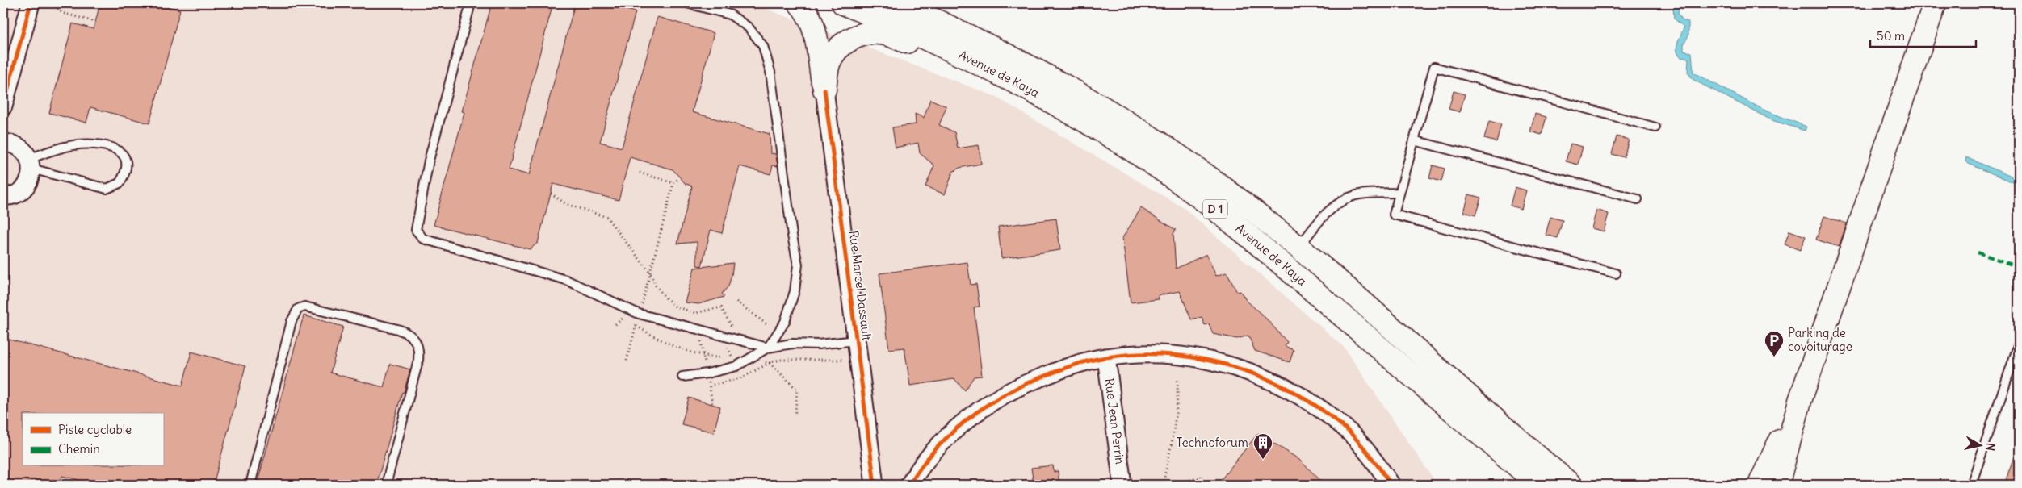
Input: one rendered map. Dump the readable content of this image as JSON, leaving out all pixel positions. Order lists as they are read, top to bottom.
{
  "streets": {
    "main road": ["Avenue de Kaya", "D 1"],
    "street": ["Rue Marcel Dassault", "Rue Jean Perrin"]
  },
  "places": {
    "parking": ["Parking de covoiturage"],
    "building": ["Technoforum"]
  },
  "legend": ["Piste cyclable", "Chemin"],
  "scale_bar": "50 m",
  "north": "right"
}
